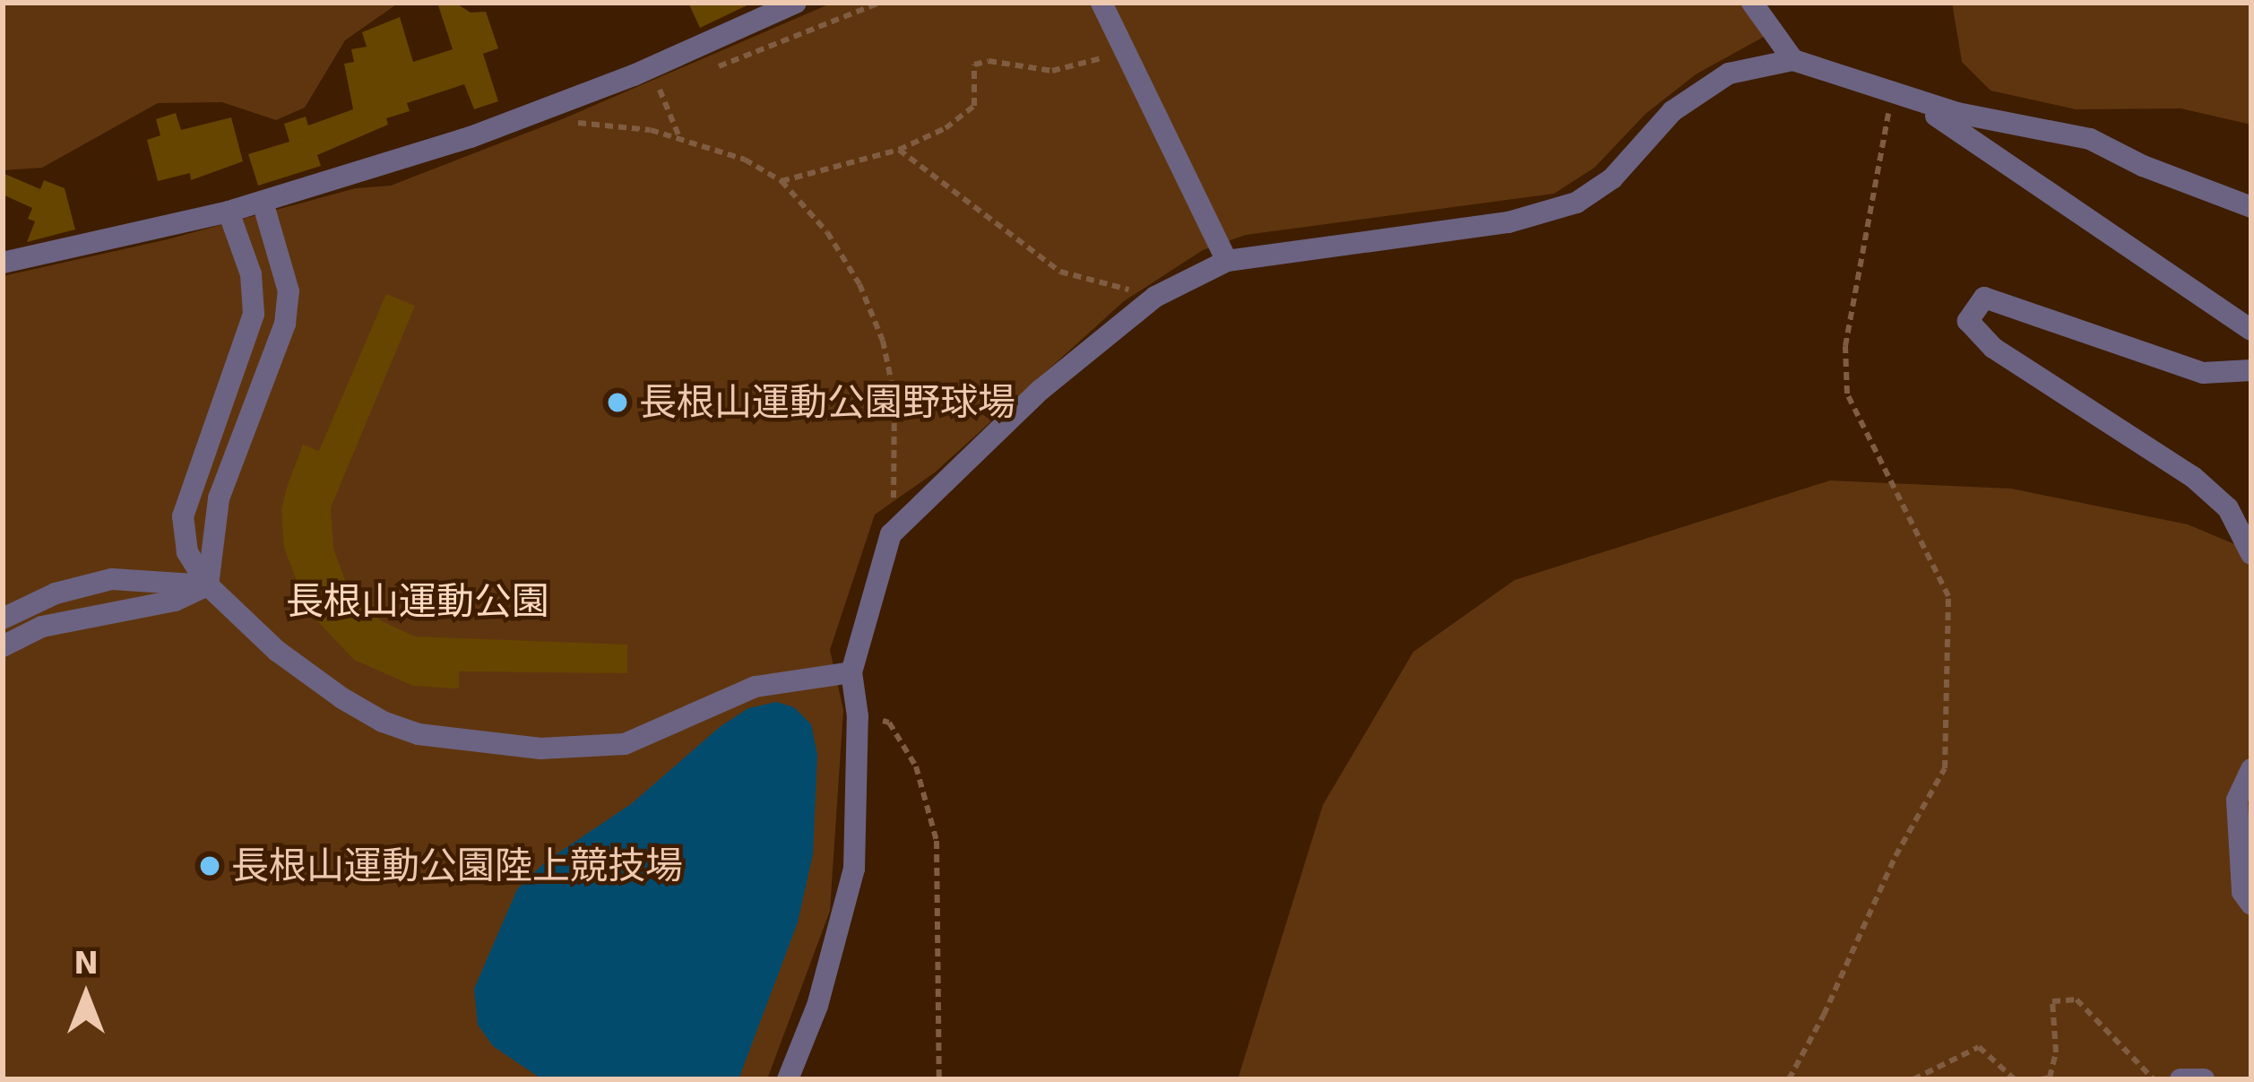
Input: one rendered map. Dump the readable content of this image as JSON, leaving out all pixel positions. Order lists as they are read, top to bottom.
{
  "parks": ["長根山運動公園"],
  "places": ["長根山運動公園野球場", "長根山運動公園陸上競技場"],
  "north": "top"
}
